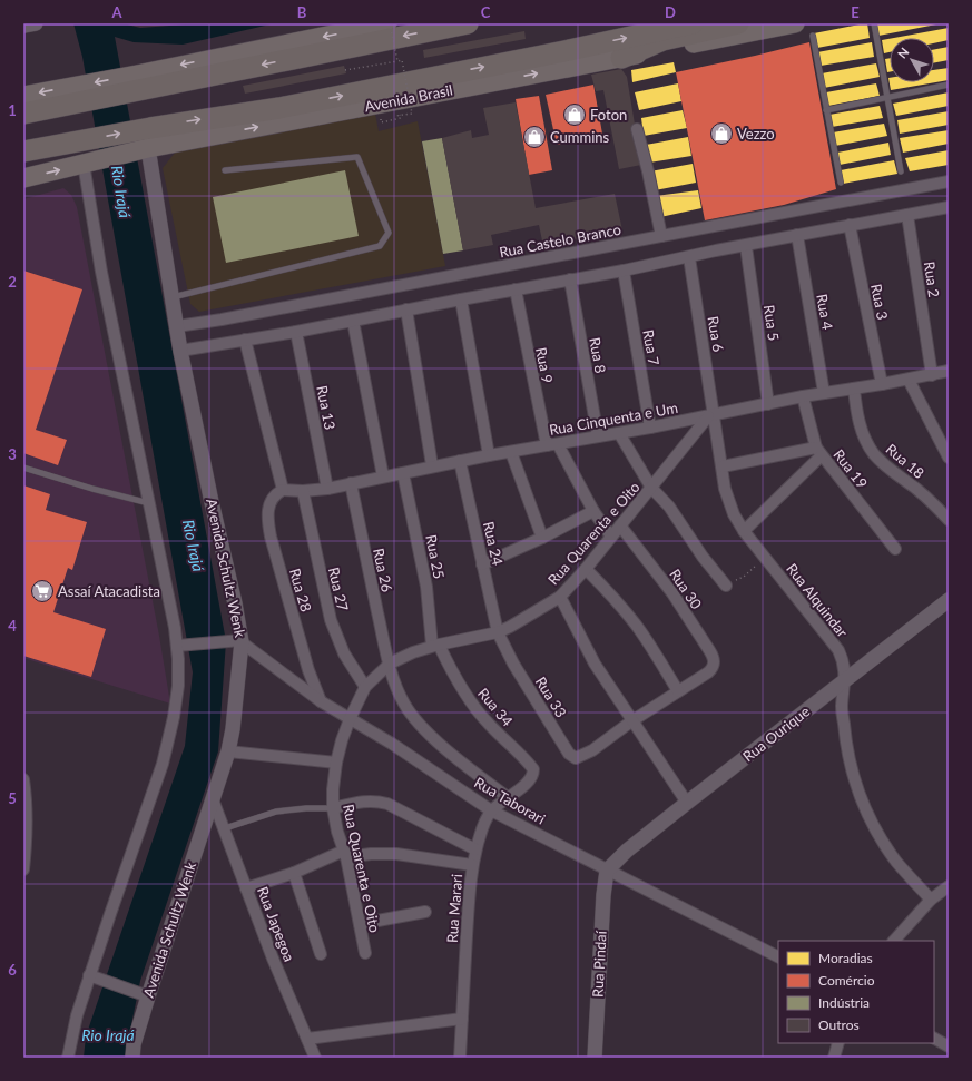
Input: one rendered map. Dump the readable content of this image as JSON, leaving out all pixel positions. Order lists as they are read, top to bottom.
{
  "streets": {
    "highway": ["Avenida Brasil"],
    "street": [
      "Rua Castelo Branco",
      "Rua 2",
      "Rua 3",
      "Rua 4",
      "Rua 5",
      "Rua 6",
      "Rua 7",
      "Rua 8",
      "Rua 9",
      "Rua 13",
      "Rua Cinquenta e Um",
      "Rua 18",
      "Rua 19",
      "Rua Quarenta e Oito",
      "Rua 24",
      "Rua 25",
      "Avenida Schultz Wenk",
      "Rua 26",
      "Rua 27",
      "Rua 30",
      "Rua 28",
      "Rua Alquindar",
      "Rua 33",
      "Rua 34",
      "Rua Ourique",
      "Rua Taborari",
      "Rua Marari",
      "Rua Japegoa",
      "Rua Pindaí"
    ]
  },
  "crossings": [
    ["Avenida Brasil", "Avenida Schultz Wenk"],
    ["Rua Castelo Branco", "Avenida Schultz Wenk"],
    ["Rua 2", "Rua Cinquenta e Um"],
    ["Rua 3", "Rua Cinquenta e Um"],
    ["Rua 4", "Rua Cinquenta e Um"],
    ["Rua 5", "Rua Cinquenta e Um"],
    ["Rua 6", "Rua Cinquenta e Um"],
    ["Rua 6", "Rua Quarenta e Oito"],
    ["Rua 6", "Rua Alquindar"],
    ["Rua 7", "Rua Cinquenta e Um"],
    ["Rua 8", "Rua Cinquenta e Um"],
    ["Rua 9", "Rua Cinquenta e Um"],
    ["Rua 9", "Rua Quarenta e Oito"],
    ["Rua 13", "Rua Cinquenta e Um"],
    ["Rua Cinquenta e Um", "Rua 18"],
    ["Rua Cinquenta e Um", "Rua 19"],
    ["Rua Cinquenta e Um", "Rua Quarenta e Oito"],
    ["Rua Cinquenta e Um", "Rua 24"],
    ["Rua Cinquenta e Um", "Rua 25"],
    ["Rua Cinquenta e Um", "Rua 26"],
    ["Rua Cinquenta e Um", "Rua 27"],
    ["Rua Cinquenta e Um", "Rua 28"],
    ["Rua Cinquenta e Um", "Rua Alquindar"],
    ["Rua Quarenta e Oito", "Rua 24"],
    ["Rua Quarenta e Oito", "Rua 25"],
    ["Rua Quarenta e Oito", "Rua 26"],
    ["Rua Quarenta e Oito", "Rua 27"],
    ["Rua Quarenta e Oito", "Rua 30"],
    ["Rua Quarenta e Oito", "Rua Alquindar"],
    ["Rua Quarenta e Oito", "Rua 33"],
    ["Rua Quarenta e Oito", "Rua 34"],
    ["Rua Quarenta e Oito", "Rua Taborari"],
    ["Rua 24", "Rua 33"],
    ["Rua 25", "Rua 34"],
    ["Avenida Schultz Wenk", "Rua Taborari"],
    ["Avenida Schultz Wenk", "Rua Japegoa"],
    ["Rua 26", "Rua Marari"],
    ["Rua 28", "Rua Taborari"],
    ["Rua Alquindar", "Rua Ourique"],
    ["Rua 34", "Rua Marari"],
    ["Rua Ourique", "Rua Taborari"],
    ["Rua Ourique", "Rua Pindaí"],
    ["Rua Taborari", "Rua Marari"],
    ["Rua Taborari", "Rua Pindaí"]
  ],
  "water": ["Rio Irajá"],
  "places": {
    "shop": ["Foton", "Vezzo", "Cummins"],
    "supermarket": ["Assaí Atacadista"]
  },
  "legend": [
    "Moradias",
    "Comércio",
    "Indústria",
    "Outros"
  ],
  "north": "top left",
  "grid": {
    "columns": [
      "A",
      "B",
      "C",
      "D",
      "E"
    ],
    "rows": [
      "1",
      "2",
      "3",
      "4",
      "5",
      "6"
    ]
  }
}
